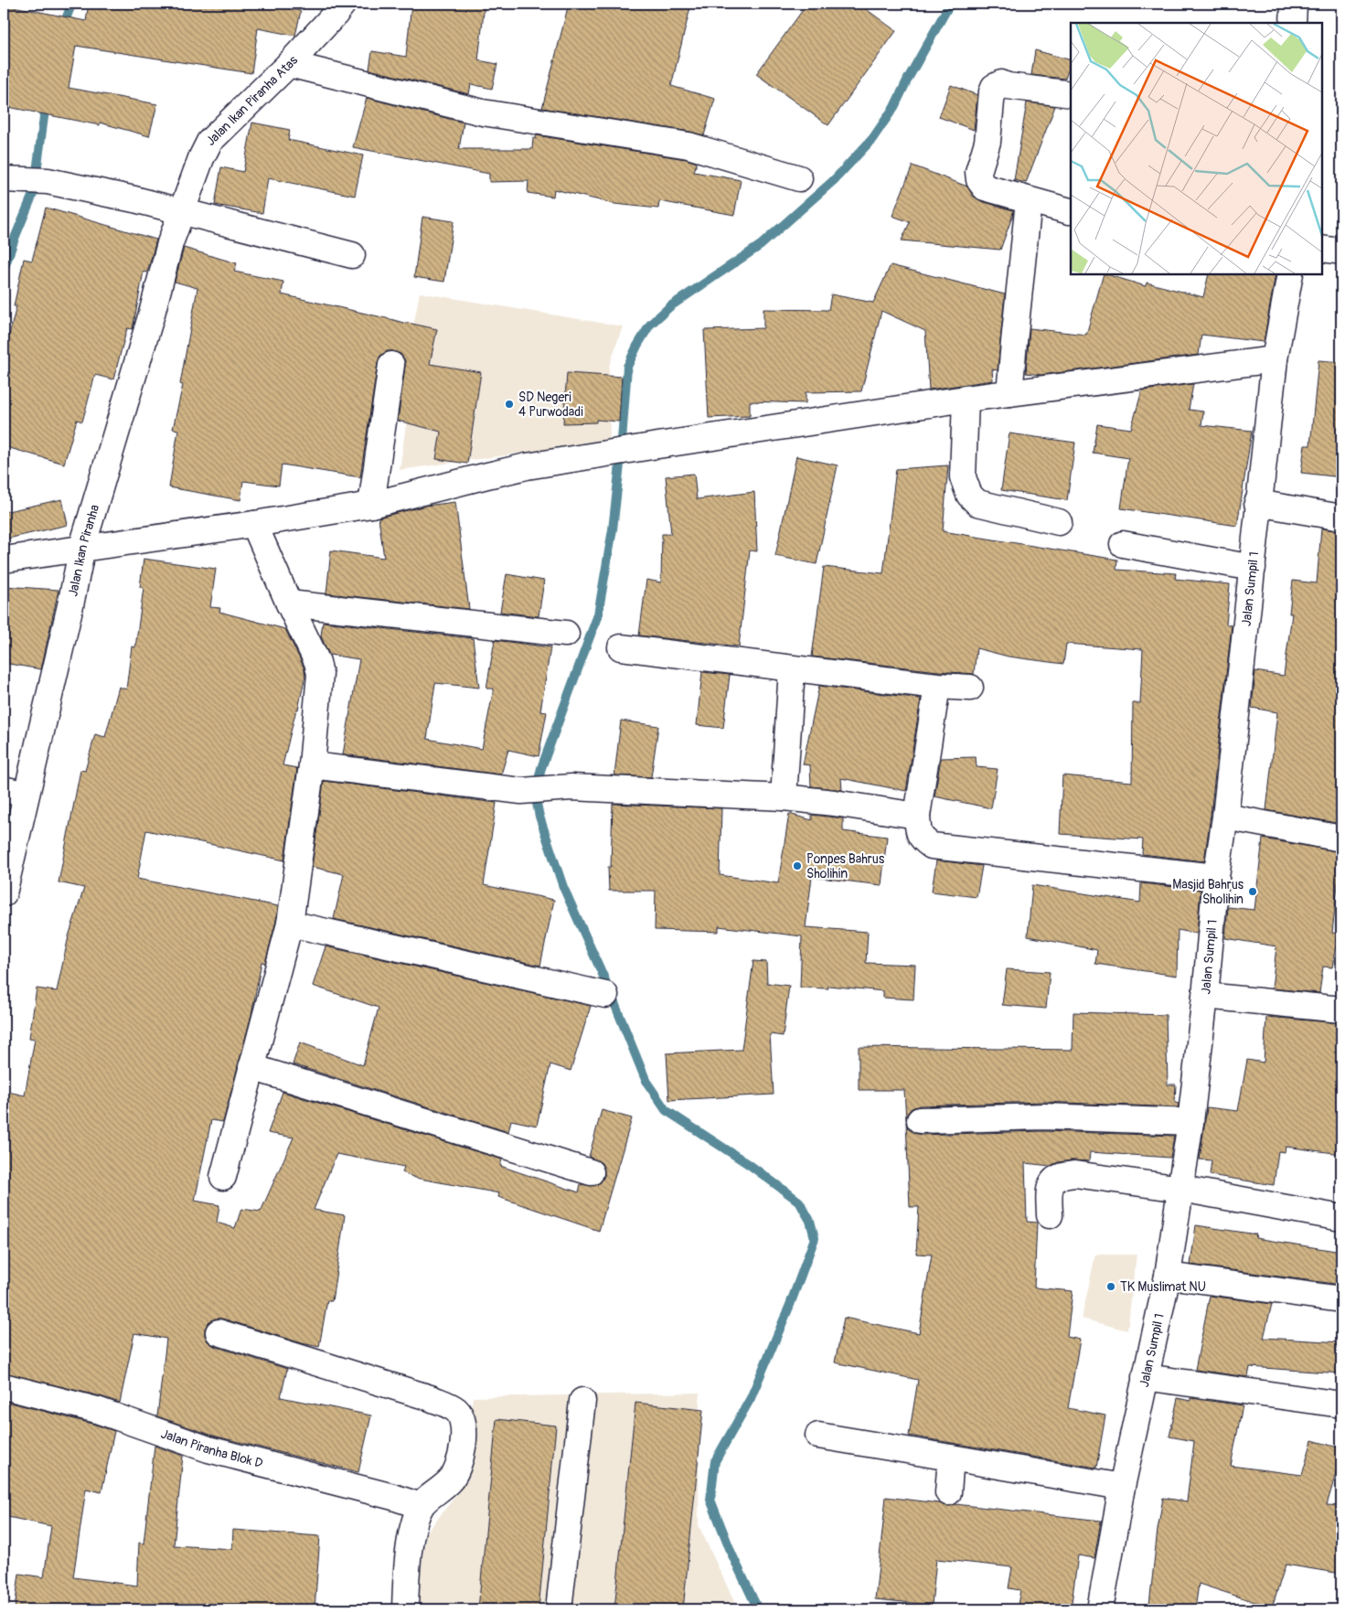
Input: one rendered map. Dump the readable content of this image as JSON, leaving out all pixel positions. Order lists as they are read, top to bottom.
{
  "streets": {
    "street": [
      "Jalan Ikan Piranha Atas",
      "Jalan Ikan Piranha",
      "Jalan Sumpil 1",
      "Jalan Piranha Blok D"
    ]
  },
  "crossings": [
    ["Jalan Ikan Piranha Atas", "Jalan Ikan Piranha"]
  ],
  "places": [
    "SD Negeri 4 Purwodadi",
    "Ponpes Bahrus Sholihin",
    "Masjid Bahrus Sholihin",
    "TK Muslimat NU"
  ]
}
